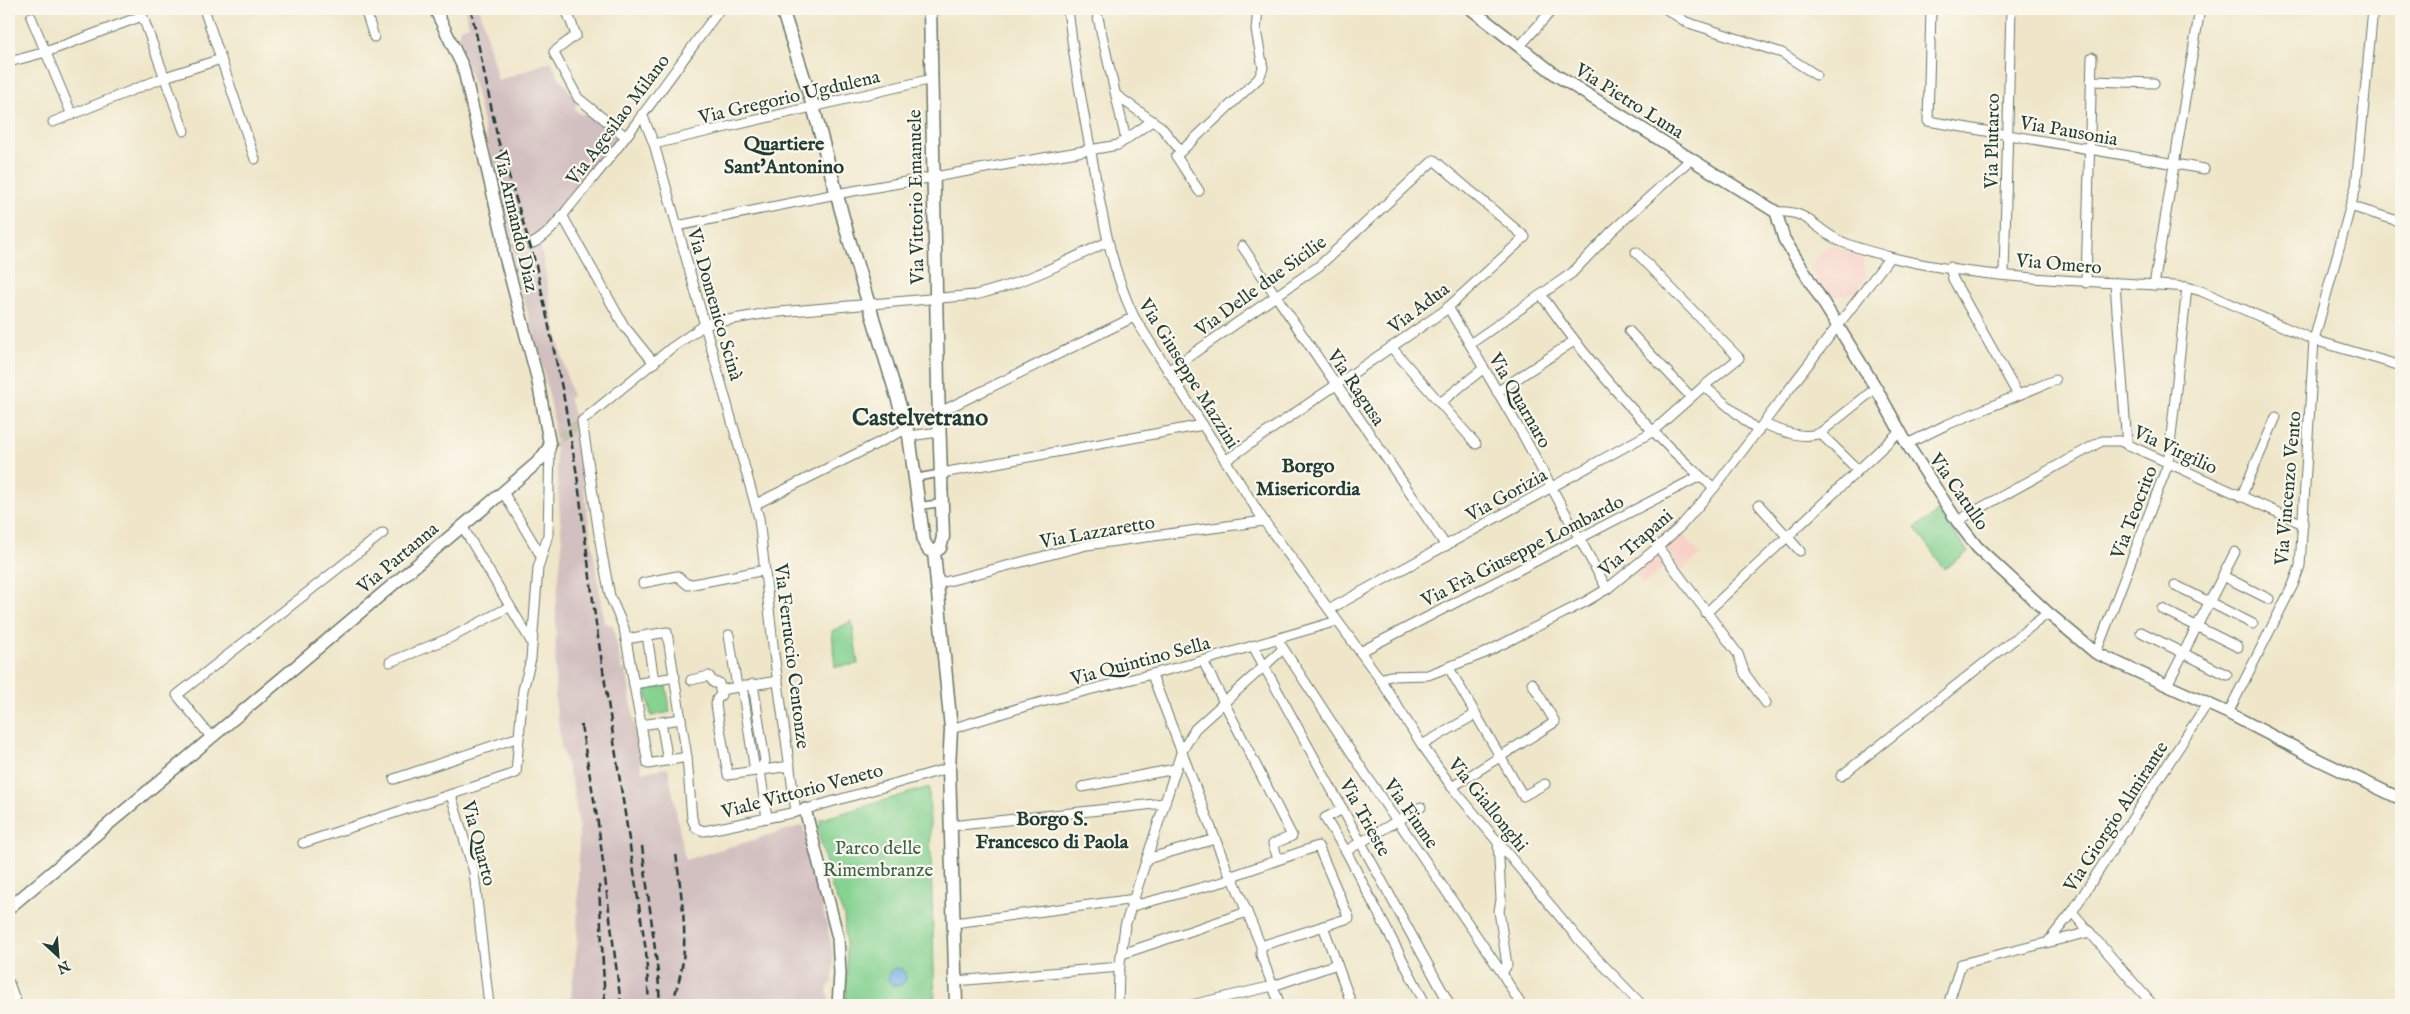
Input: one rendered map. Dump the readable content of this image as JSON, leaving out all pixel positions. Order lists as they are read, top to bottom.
{
  "streets": {
    "main road": ["Via Vittorio Emanuele"],
    "street": [
      "Via Gregorio Ugdulena",
      "Via Pietro Luna",
      "Via Agesilao Milano",
      "Via Pausonia",
      "Via Plutarco",
      "Via Armando Diaz",
      "Via Omero",
      "Via Delle due Sicilie",
      "Via Domenico Scinà",
      "Via Adua",
      "Via Giuseppe Mazzini",
      "Via Ragusa",
      "Via Quarnaro",
      "Via Virgilio",
      "Via Vincenzo Vento",
      "Via Catullo",
      "Via Gorizia",
      "Via Teocrito",
      "Via Lazzaretto",
      "Via Trapani",
      "Via Frà Giuseppe Lombardo",
      "Via Partanna",
      "Via Ferruccio Centonze",
      "Via Quintino Sella",
      "Viale Vittorio Veneto",
      "Via Giallonghi",
      "Via Fiume",
      "Via Giorgio Almirante",
      "Via Trieste",
      "Via Quarto"
    ]
  },
  "crossings": [
    ["Via Gregorio Ugdulena", "Via Vittorio Emanuele"],
    ["Via Gregorio Ugdulena", "Via Domenico Scinà"],
    ["Via Pietro Luna", "Via Omero"],
    ["Via Pietro Luna", "Via Catullo"],
    ["Via Agesilao Milano", "Via Domenico Scinà"],
    ["Via Pausonia", "Via Plutarco"],
    ["Via Plutarco", "Via Omero"],
    ["Via Armando Diaz", "Via Partanna"],
    ["Via Armando Diaz", "Via Quarto"],
    ["Via Omero", "Via Vincenzo Vento"],
    ["Via Omero", "Via Catullo"],
    ["Via Omero", "Via Teocrito"],
    ["Via Omero", "Via Trapani"],
    ["Via Delle due Sicilie", "Via Adua"],
    ["Via Delle due Sicilie", "Via Giuseppe Mazzini"],
    ["Via Delle due Sicilie", "Via Ragusa"],
    ["Via Domenico Scinà", "Via Ferruccio Centonze"],
    ["Via Adua", "Via Giuseppe Mazzini"],
    ["Via Adua", "Via Ragusa"],
    ["Via Adua", "Via Quarnaro"],
    ["Via Giuseppe Mazzini", "Via Gorizia"],
    ["Via Giuseppe Mazzini", "Via Lazzaretto"],
    ["Via Giuseppe Mazzini", "Via Giallonghi"],
    ["Via Ragusa", "Via Gorizia"],
    ["Via Quarnaro", "Via Gorizia"],
    ["Via Quarnaro", "Via Trapani"],
    ["Via Quarnaro", "Via Frà Giuseppe Lombardo"],
    ["Via Virgilio", "Via Vincenzo Vento"],
    ["Via Virgilio", "Via Catullo"],
    ["Via Virgilio", "Via Teocrito"],
    ["Via Vincenzo Vento", "Via Catullo"],
    ["Via Catullo", "Via Teocrito"],
    ["Via Catullo", "Via Trapani"],
    ["Via Catullo", "Via Giorgio Almirante"],
    ["Via Gorizia", "Via Giallonghi"],
    ["Via Trapani", "Via Giallonghi"],
    ["Via Frà Giuseppe Lombardo", "Via Giallonghi"],
    ["Via Partanna", "Via Quarto"],
    ["Via Ferruccio Centonze", "Viale Vittorio Veneto"],
    ["Via Quintino Sella", "Via Giallonghi"],
    ["Via Quintino Sella", "Via Fiume"],
    ["Via Quintino Sella", "Via Trieste"]
  ],
  "districts": [
    "Quartiere Sant'Antonino",
    "Castelvetrano",
    "Borgo Misericordia",
    "Borgo S. Francesco di Paola"
  ],
  "parks": ["Parco delle Rimembranze"],
  "north": "bottom right"
}
